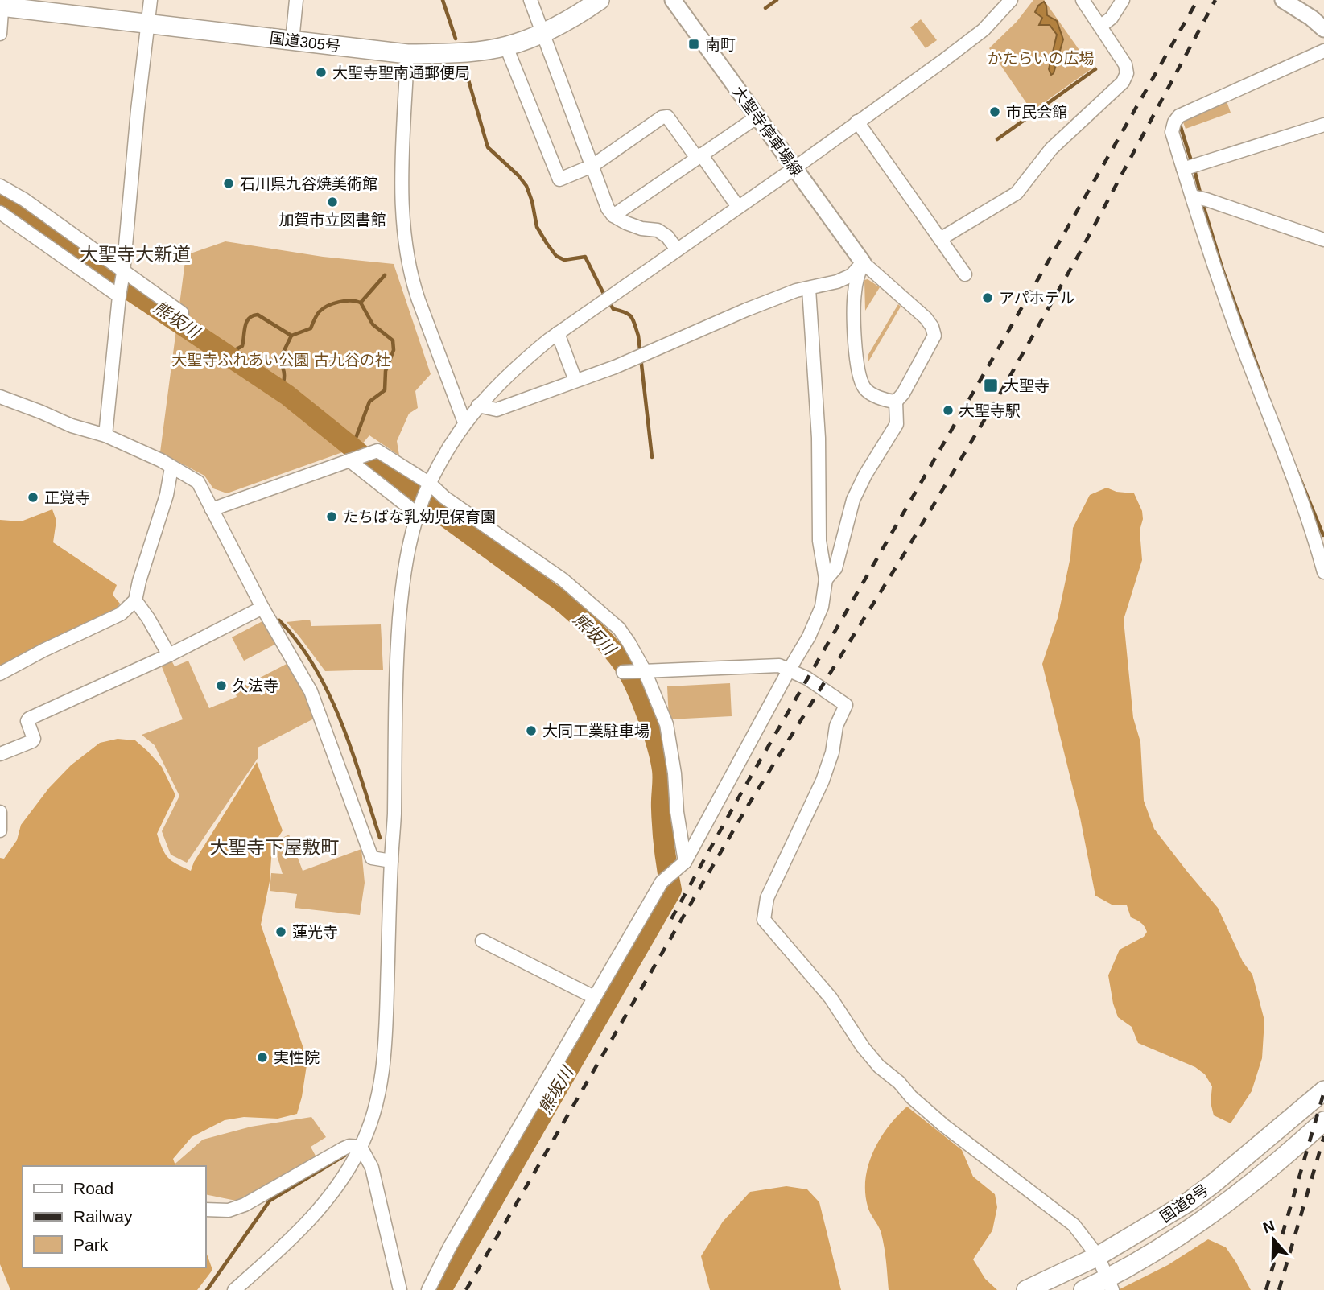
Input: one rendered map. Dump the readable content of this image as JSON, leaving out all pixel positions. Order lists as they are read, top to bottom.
{
  "streets": {
    "highway": ["国道305号", "国道8号"],
    "main road": ["大聖寺停車場線"]
  },
  "districts": ["大聖寺大新道", "大聖寺下屋敷町"],
  "water": ["熊坂川"],
  "parks": ["かたらいの広場", "大聖寺ふれあい公園 古九谷の社"],
  "places": {
    "transit": ["南町", "大聖寺"],
    "other": [
      "大聖寺聖南通郵便局",
      "市民会館",
      "石川県九谷焼美術館",
      "加賀市立図書館",
      "アパホテル",
      "大聖寺駅",
      "正覚寺",
      "たちばな乳幼児保育園",
      "久法寺",
      "大同工業駐車場",
      "蓮光寺",
      "実性院"
    ]
  },
  "legend": ["Road", "Railway", "Park"],
  "north": "top"
}
